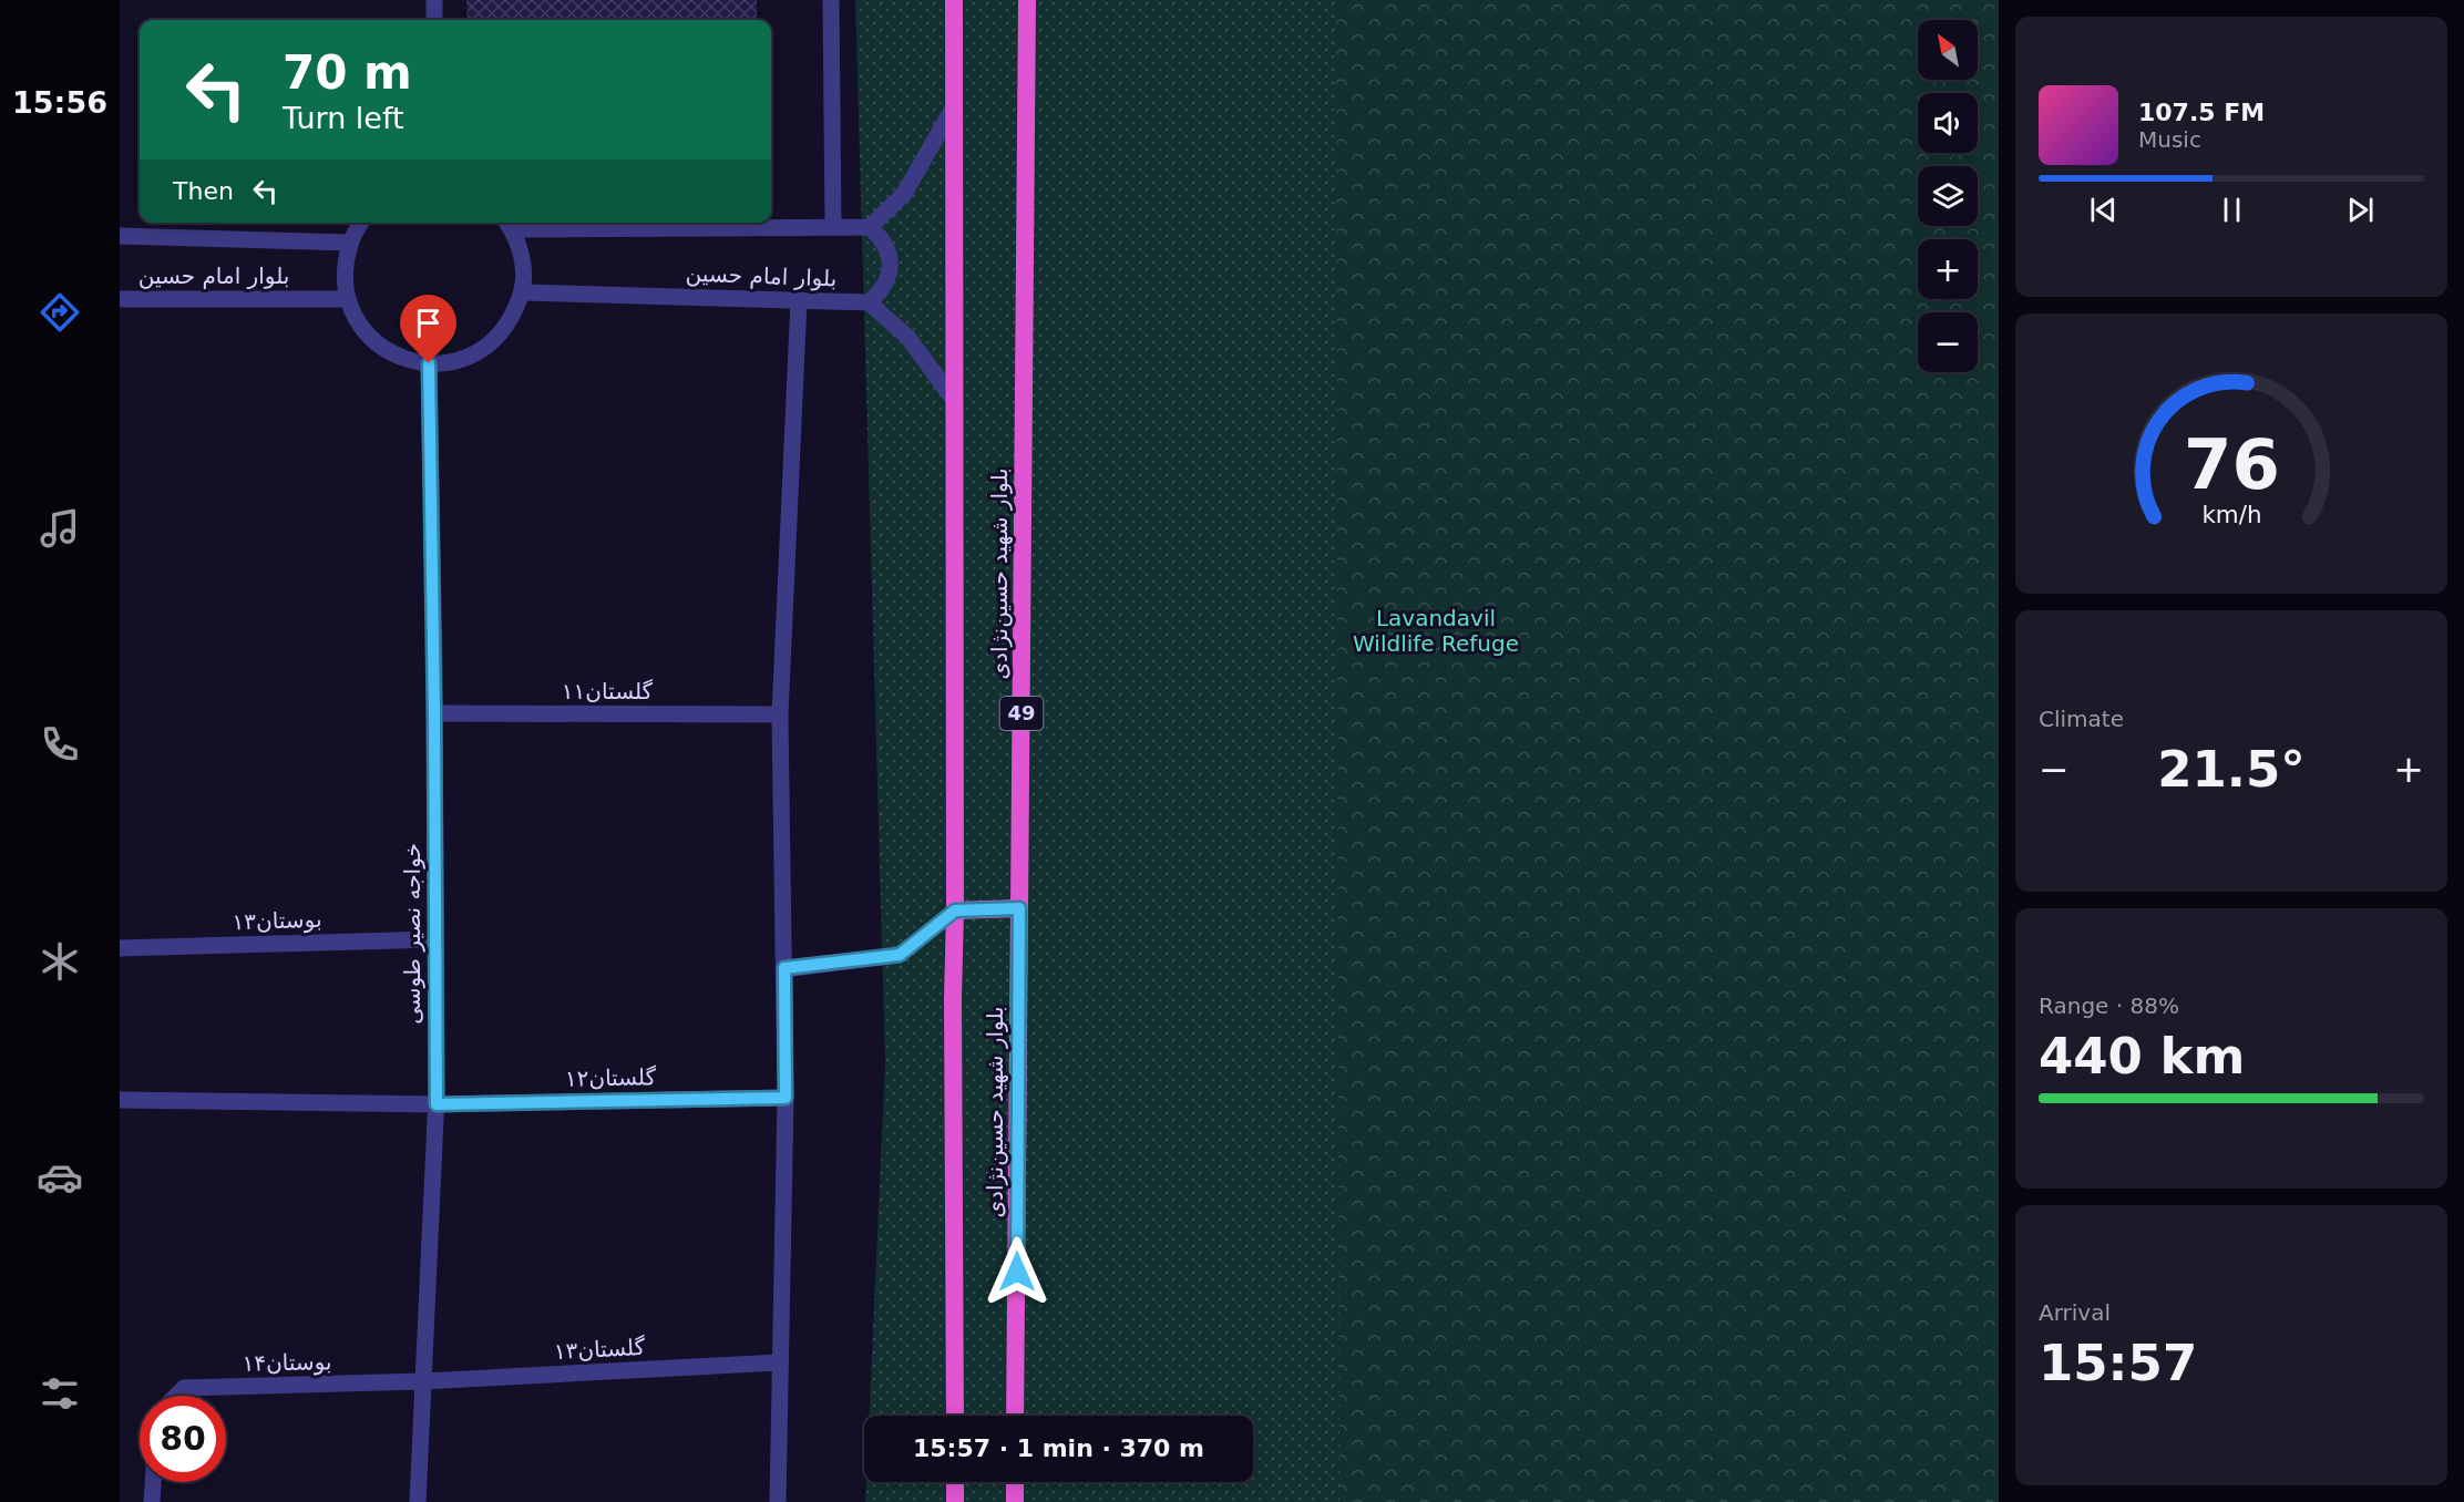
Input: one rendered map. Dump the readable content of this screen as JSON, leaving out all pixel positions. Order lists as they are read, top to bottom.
{
  "streets": {
    "highway": ["بلوار شهید حسین‌نژادی", "49"],
    "street": [
      "بلوار امام حسین",
      "گلستان۱۱",
      "بوستان۱۳",
      "خواجه نصیر طوسی",
      "گلستان۱۲",
      "گلستان۱۳",
      "بوستان۱۴"
    ]
  },
  "crossings": [
    ["گلستان۱۱", "خواجه نصیر طوسی"],
    ["بوستان۱۳", "خواجه نصیر طوسی"],
    ["خواجه نصیر طوسی", "گلستان۱۲"],
    ["خواجه نصیر طوسی", "گلستان۱۳"],
    ["خواجه نصیر طوسی", "بوستان۱۴"],
    ["گلستان۱۳", "بوستان۱۴"]
  ],
  "parks": ["Lavandavil Wildlife Refuge"],
  "north": "top left",
  "page": {
    "tabs": "15:56",
    "map_buttons": ["+", "−"],
    "turn": ["70 m", "Turn left"],
    "song": ["107.5 FM", "Music"],
    "then": "Then",
    "tile": [
      "Climate",
      ["Range · 88%", "440 km"],
      ["Arrival", "15:57"]
    ],
    "heat": ["−", "21.5°", "+"],
    "limit": "80",
    "trip": "15:57 · 1 min · 370 m",
    "gauge": ["76", "km/h"]
  }
}
